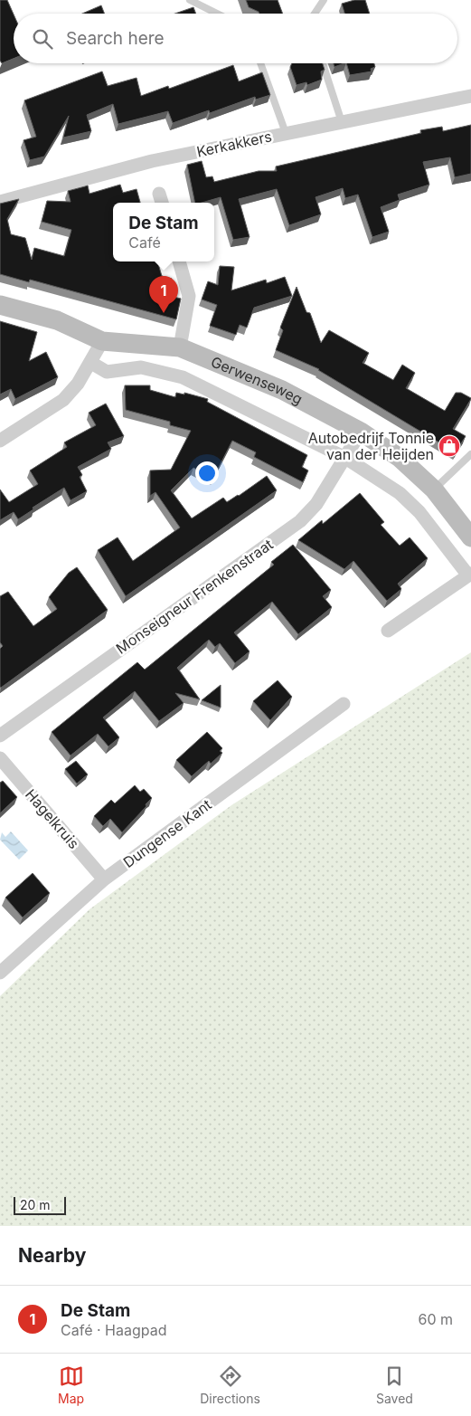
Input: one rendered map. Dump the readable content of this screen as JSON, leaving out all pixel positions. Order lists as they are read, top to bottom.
{
  "streets": {
    "street": [
      "Kerkakkers",
      "Gerwenseweg",
      "Monseigneur Frenkenstraat",
      "Hagelkruis",
      "Dungense Kant"
    ]
  },
  "crossings": [
    ["Gerwenseweg", "Monseigneur Frenkenstraat"],
    ["Hagelkruis", "Dungense Kant"]
  ],
  "places": {
    "shop": ["Autobedrijf Tonnie van der Heijden"]
  },
  "scale_bar": "20 m",
  "page": {
    "search": "Search here",
    "popup": ["De Stam", "Café"],
    "pins": "1",
    "scale": "20 m",
    "heading": "Nearby",
    "list": [
      {
        "mark": "1",
        "name": "De Stam",
        "note": "Café · Haagpad",
        "value": "60 m"
      }
    ],
    "nav": ["Map", "Directions", "Saved"]
  }
}
